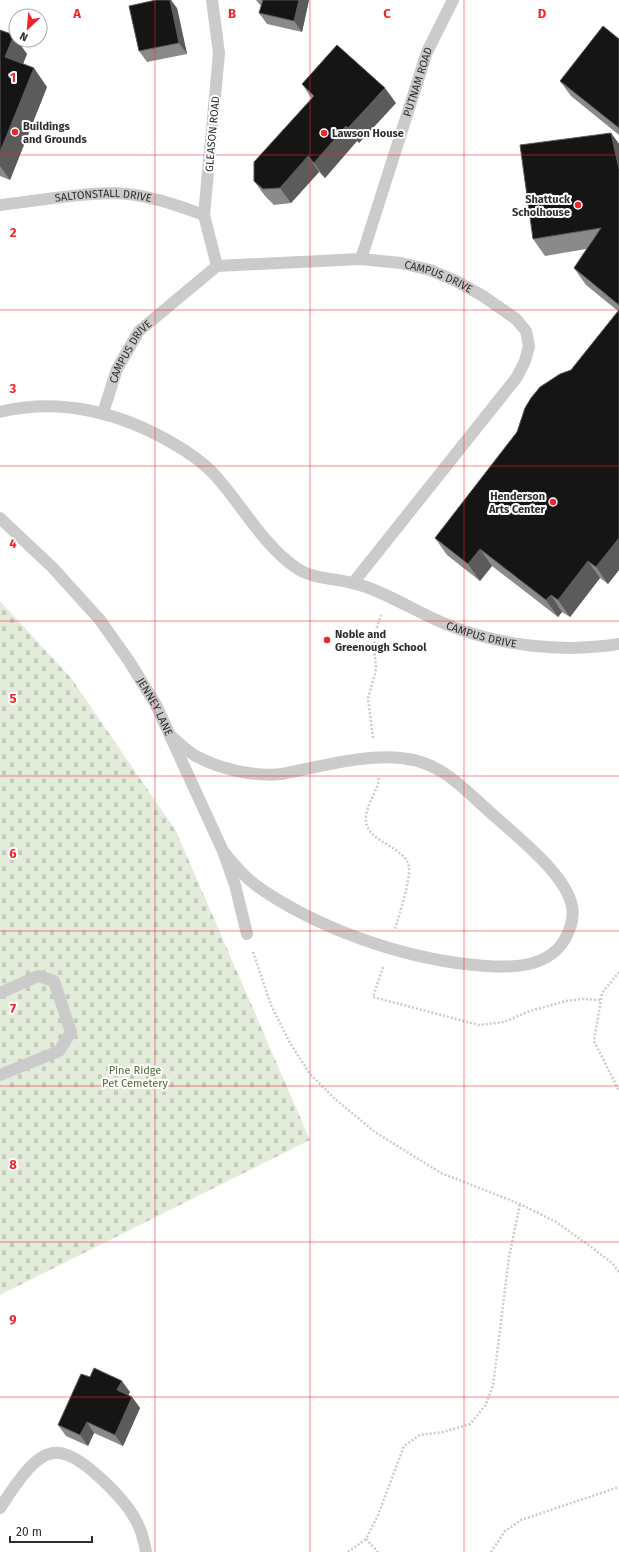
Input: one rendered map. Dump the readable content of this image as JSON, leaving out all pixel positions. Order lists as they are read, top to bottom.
{
  "streets": {
    "lane": [
      "PUTNAM ROAD",
      "GLEASON ROAD",
      "SALTONSTALL DRIVE",
      "CAMPUS DRIVE",
      "JENNEY LANE"
    ]
  },
  "crossings": [
    ["PUTNAM ROAD", "CAMPUS DRIVE"],
    ["GLEASON ROAD", "SALTONSTALL DRIVE"],
    ["GLEASON ROAD", "CAMPUS DRIVE"]
  ],
  "parks": ["Pine Ridge Pet Cemetery"],
  "places": [
    "Buildings and Grounds",
    "Lawson House",
    "Shattuck Scholhouse",
    "Henderson Arts Center",
    "Noble and Greenough School"
  ],
  "scale_bar": "20 m",
  "north": "bottom left",
  "grid": {
    "columns": [
      "A",
      "B",
      "C",
      "D"
    ],
    "rows": [
      "1",
      "2",
      "3",
      "4",
      "5",
      "6",
      "7",
      "8",
      "9"
    ]
  }
}
